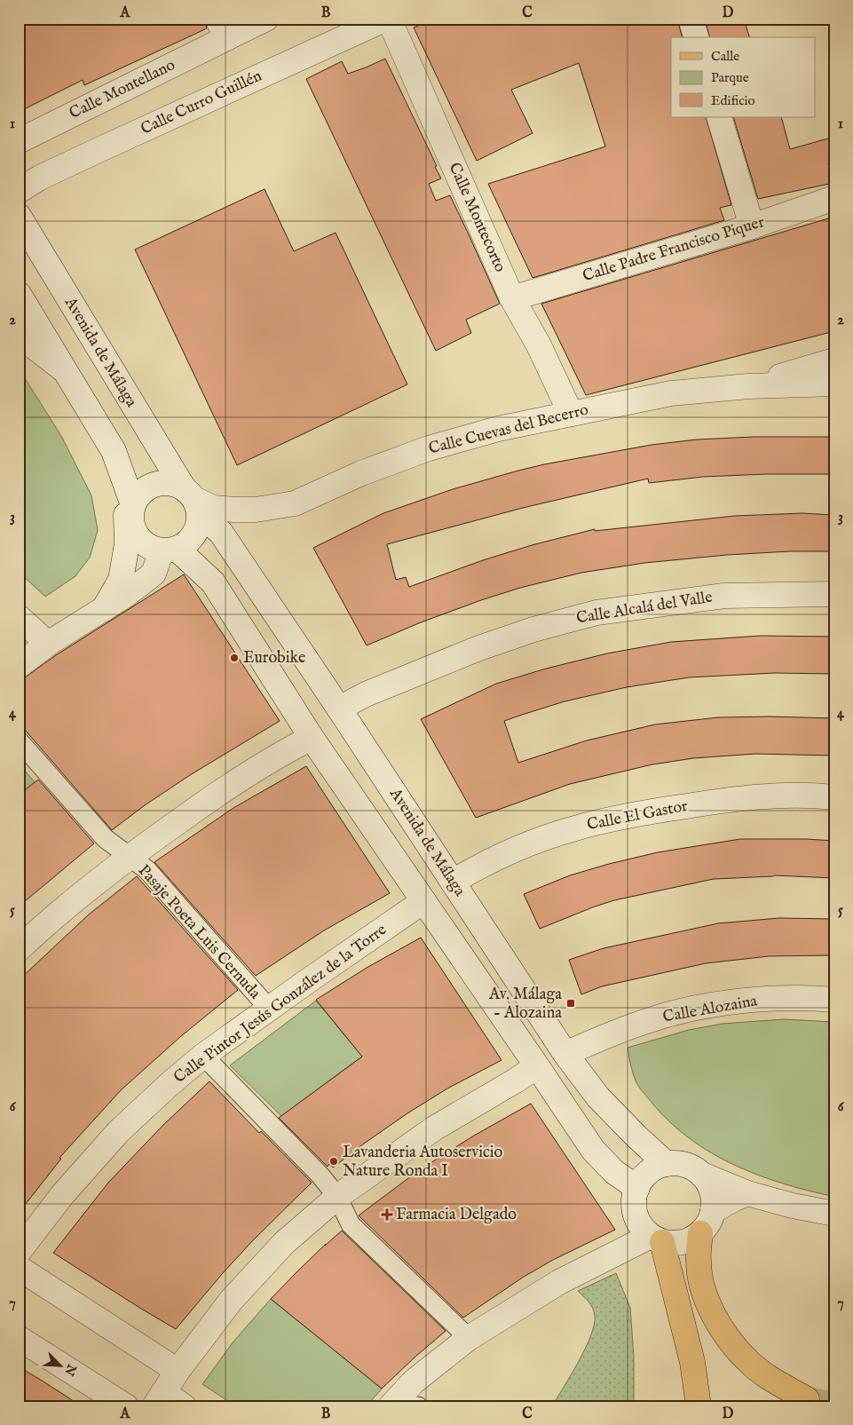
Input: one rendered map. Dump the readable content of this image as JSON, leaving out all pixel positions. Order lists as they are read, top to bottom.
{
  "streets": {
    "street": [
      "Calle Montellano",
      "Calle Curro Guillén",
      "Calle Montecorto",
      "Calle Padre Francisco Piquer",
      "Avenida de Málaga",
      "Calle Cuevas del Becerro",
      "Calle Alcalá del Valle",
      "Calle El Gastor",
      "Pasaje Poeta Luis Cernuda",
      "Calle Pintor Jesús González de la Torre",
      "Calle Alozaina"
    ]
  },
  "crossings": [
    ["Calle Curro Guillén", "Calle Montecorto"],
    ["Calle Montecorto", "Calle Padre Francisco Piquer"],
    ["Calle Montecorto", "Calle Cuevas del Becerro"],
    ["Avenida de Málaga", "Calle Cuevas del Becerro"],
    ["Avenida de Málaga", "Calle Alcalá del Valle"],
    ["Avenida de Málaga", "Calle El Gastor"],
    ["Avenida de Málaga", "Calle Alozaina"],
    ["Pasaje Poeta Luis Cernuda", "Calle Pintor Jesús González de la Torre"]
  ],
  "places": {
    "other": ["Eurobike", "Lavanderia Autoservicio Nature Ronda I"],
    "transit": ["Av. Málaga - Alozaina"],
    "health": ["Farmacia Delgado"]
  },
  "legend": ["Calle", "Parque", "Edificio"],
  "north": "bottom right",
  "grid": {
    "columns": [
      "A",
      "B",
      "C",
      "D"
    ],
    "rows": [
      "1",
      "2",
      "3",
      "4",
      "5",
      "6",
      "7"
    ]
  }
}
